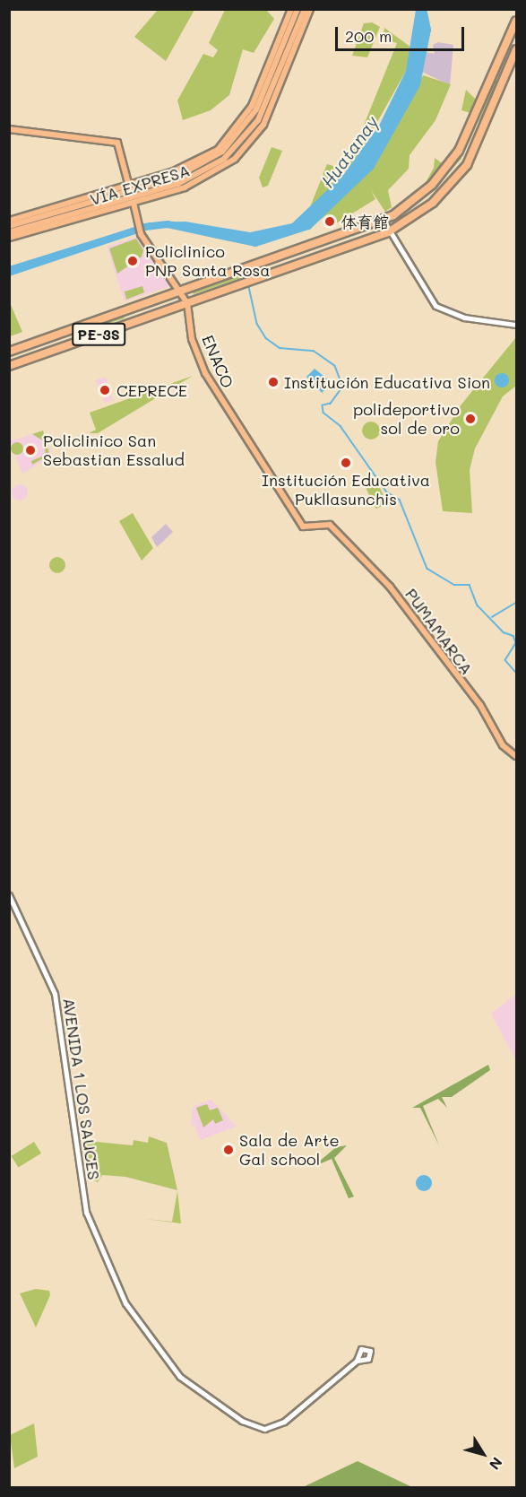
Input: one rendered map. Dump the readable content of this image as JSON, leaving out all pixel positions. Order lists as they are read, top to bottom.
{
  "streets": {
    "highway": ["PE-3S"],
    "main road": ["VÍA EXPRESA", "ENACO", "PUMAMARCA"],
    "street": ["AVENIDA 1 LOS SAUCES"]
  },
  "crossings": [
    ["VÍA EXPRESA", "ENACO"],
    ["PE-3S", "ENACO"],
    ["ENACO", "PUMAMARCA"]
  ],
  "water": ["Huatanay"],
  "places": [
    "体育館",
    "Policlinico PNP Santa Rosa",
    "Institución Educativa Sion",
    "CEPRECE",
    "polideportivo sol de oro",
    "Policlinico San Sebastian Essalud",
    "Institución Educativa Pukllasunchis",
    "Sala de Arte Gal school"
  ],
  "scale_bar": "200 m",
  "north": "bottom right"
}
